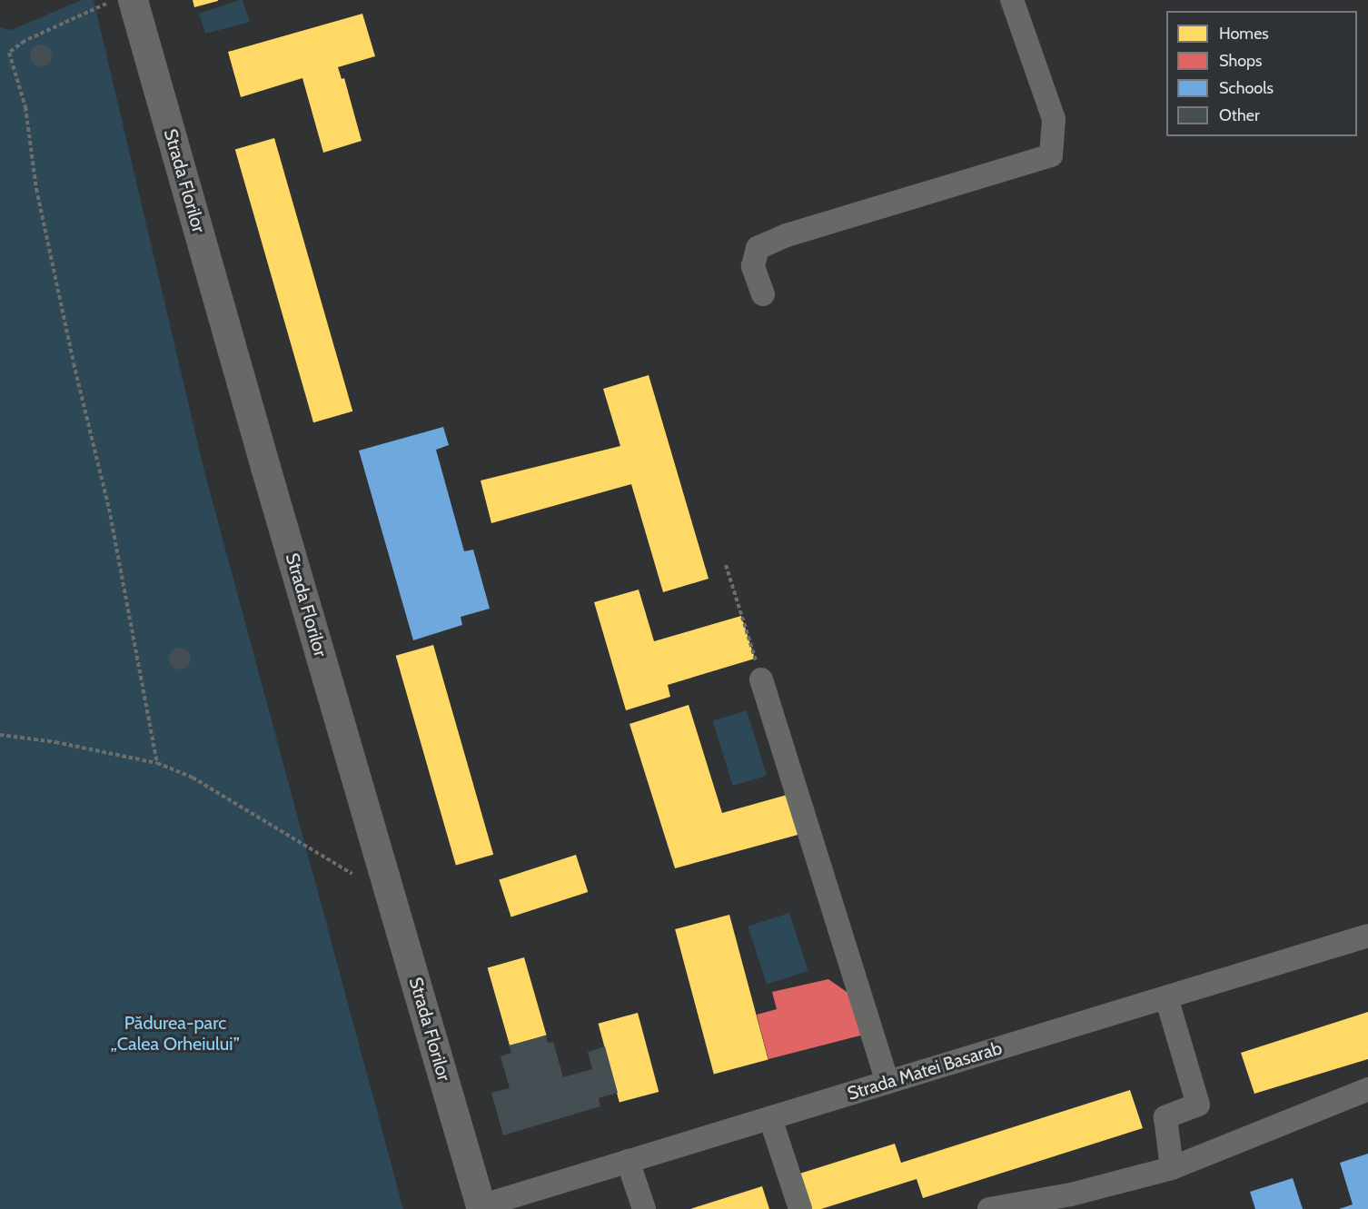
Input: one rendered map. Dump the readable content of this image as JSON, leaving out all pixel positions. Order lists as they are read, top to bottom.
{
  "streets": {
    "main road": ["Strada Florilor"],
    "street": ["Strada Matei Basarab"]
  },
  "crossings": [
    ["Strada Florilor", "Strada Matei Basarab"]
  ],
  "parks": ["Pădurea-parc „Calea Orheiului”"],
  "legend": [
    "Homes",
    "Shops",
    "Schools",
    "Other"
  ]
}
